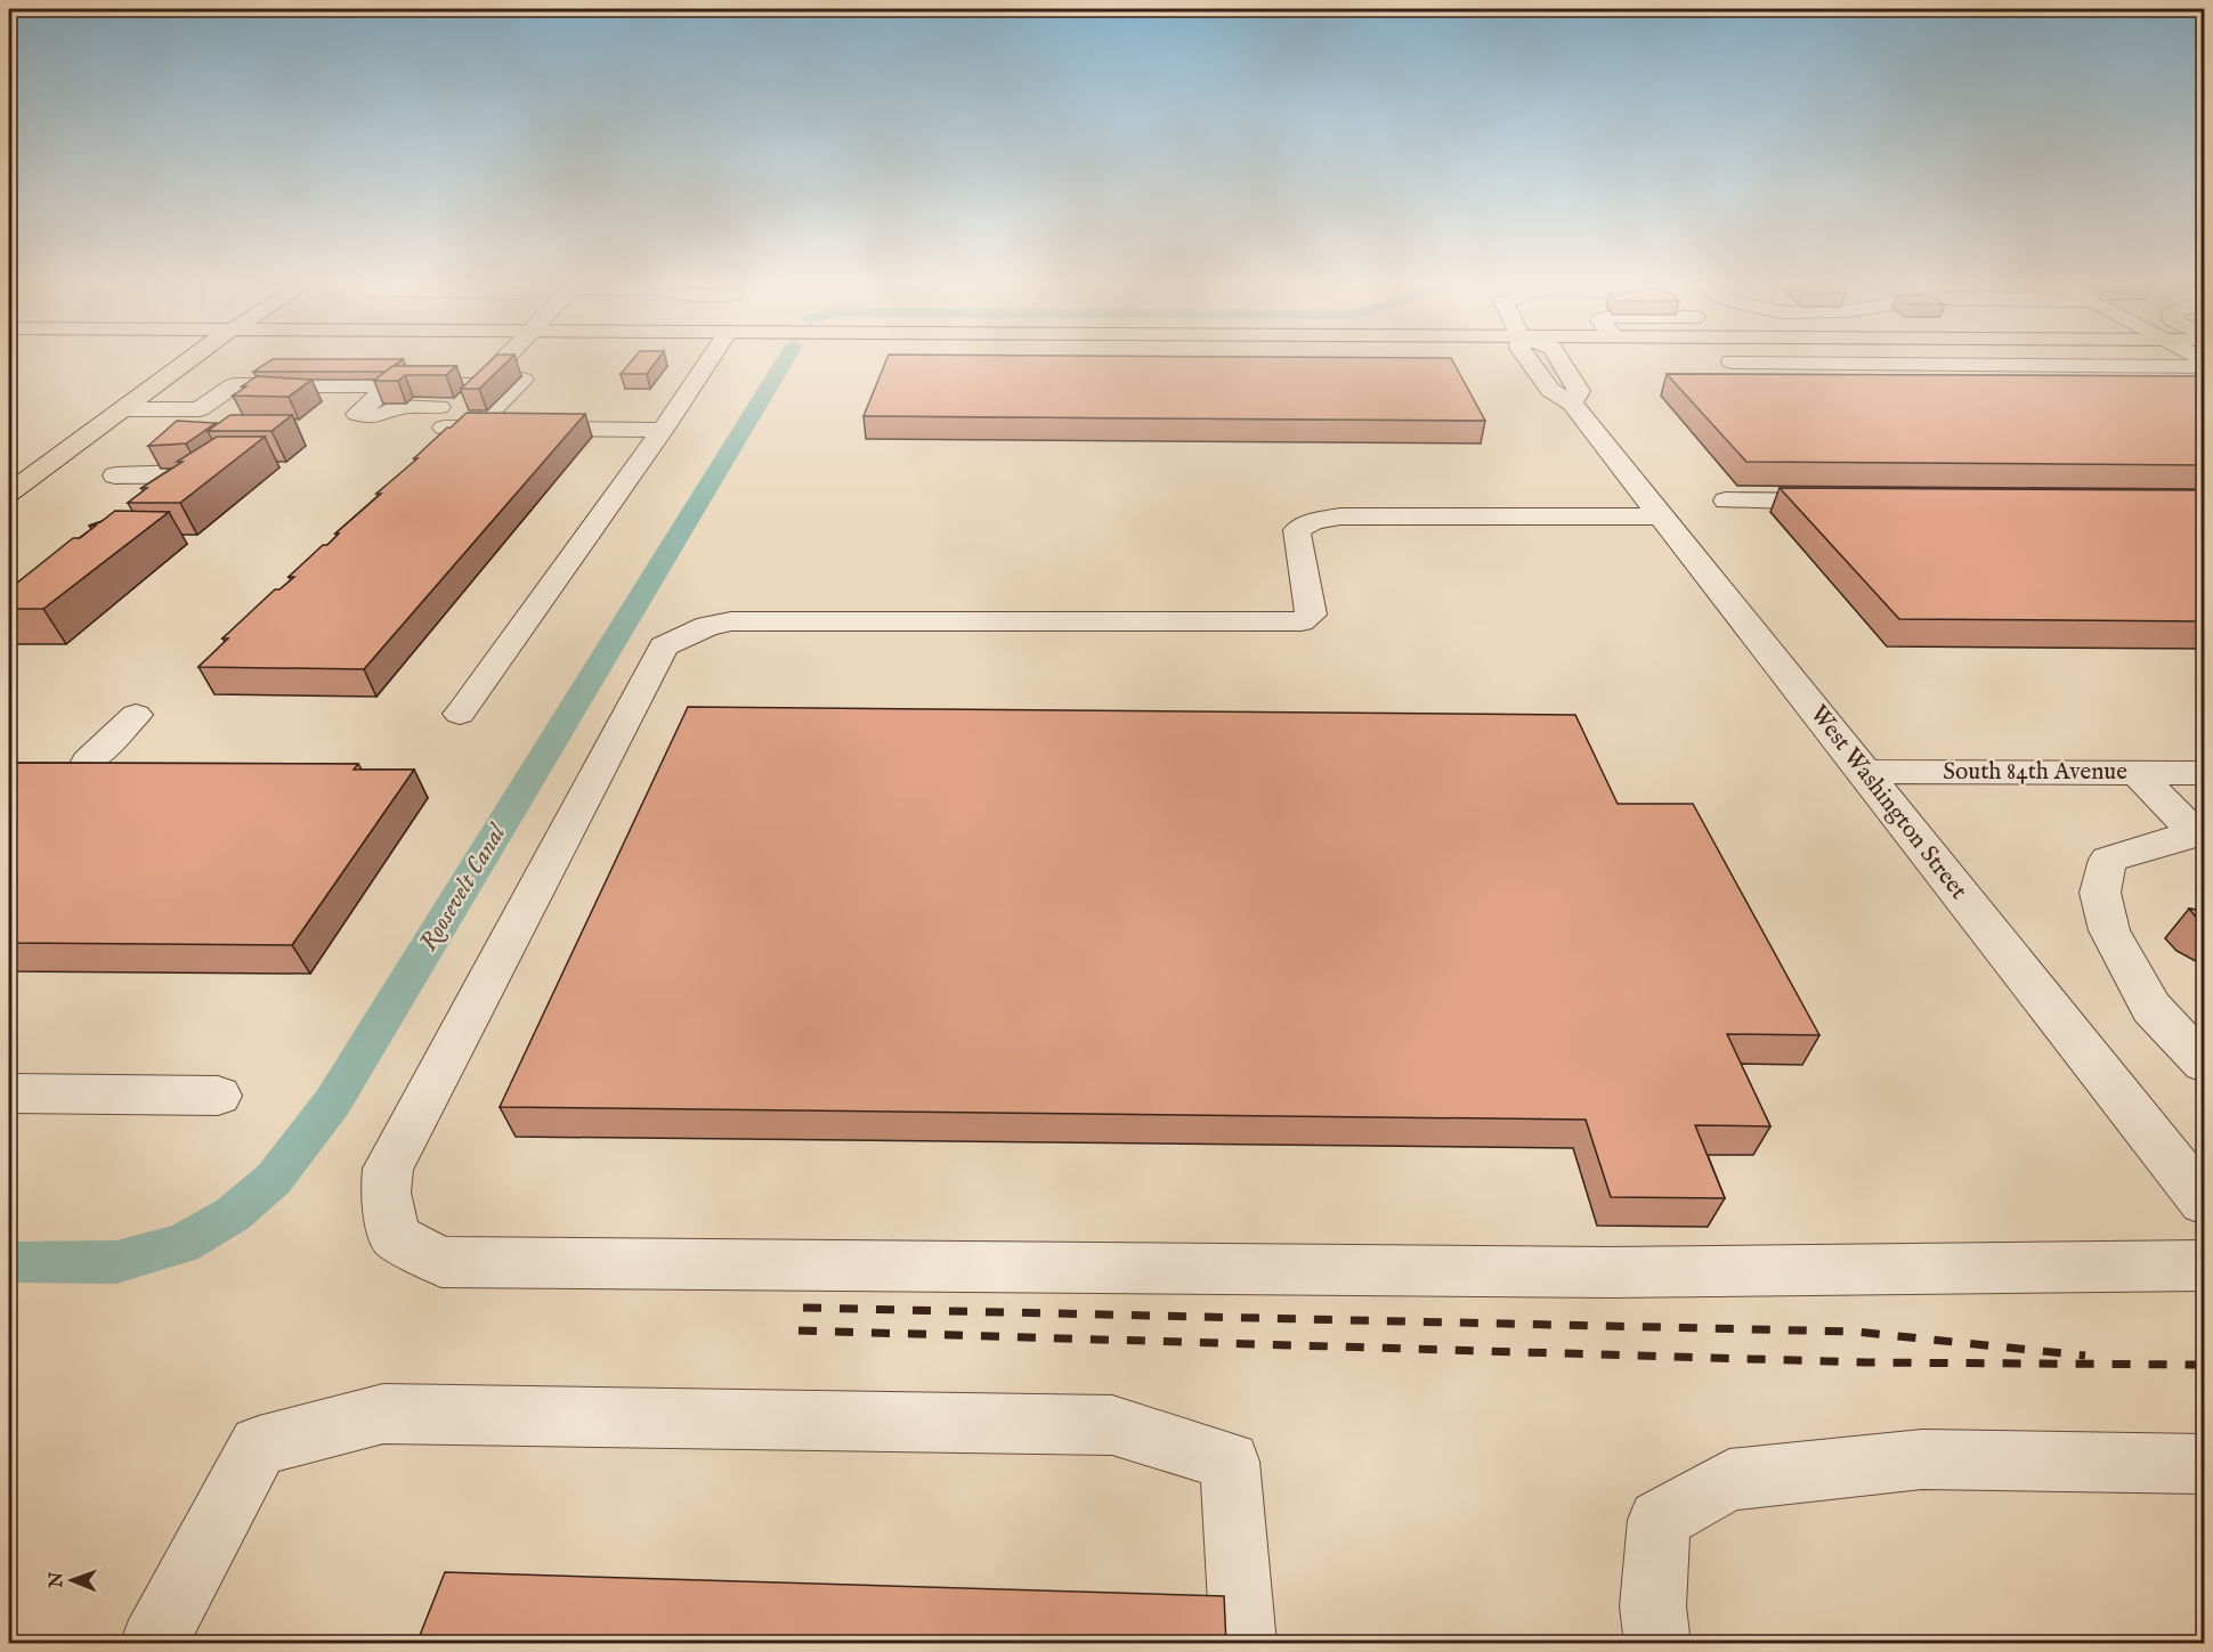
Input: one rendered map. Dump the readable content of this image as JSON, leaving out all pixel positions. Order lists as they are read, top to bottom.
{
  "streets": {
    "street": ["South 84th Avenue", "West Washington Street"]
  },
  "crossings": [
    ["South 84th Avenue", "West Washington Street"]
  ],
  "water": ["Roosevelt Canal"],
  "north": "left"
}
